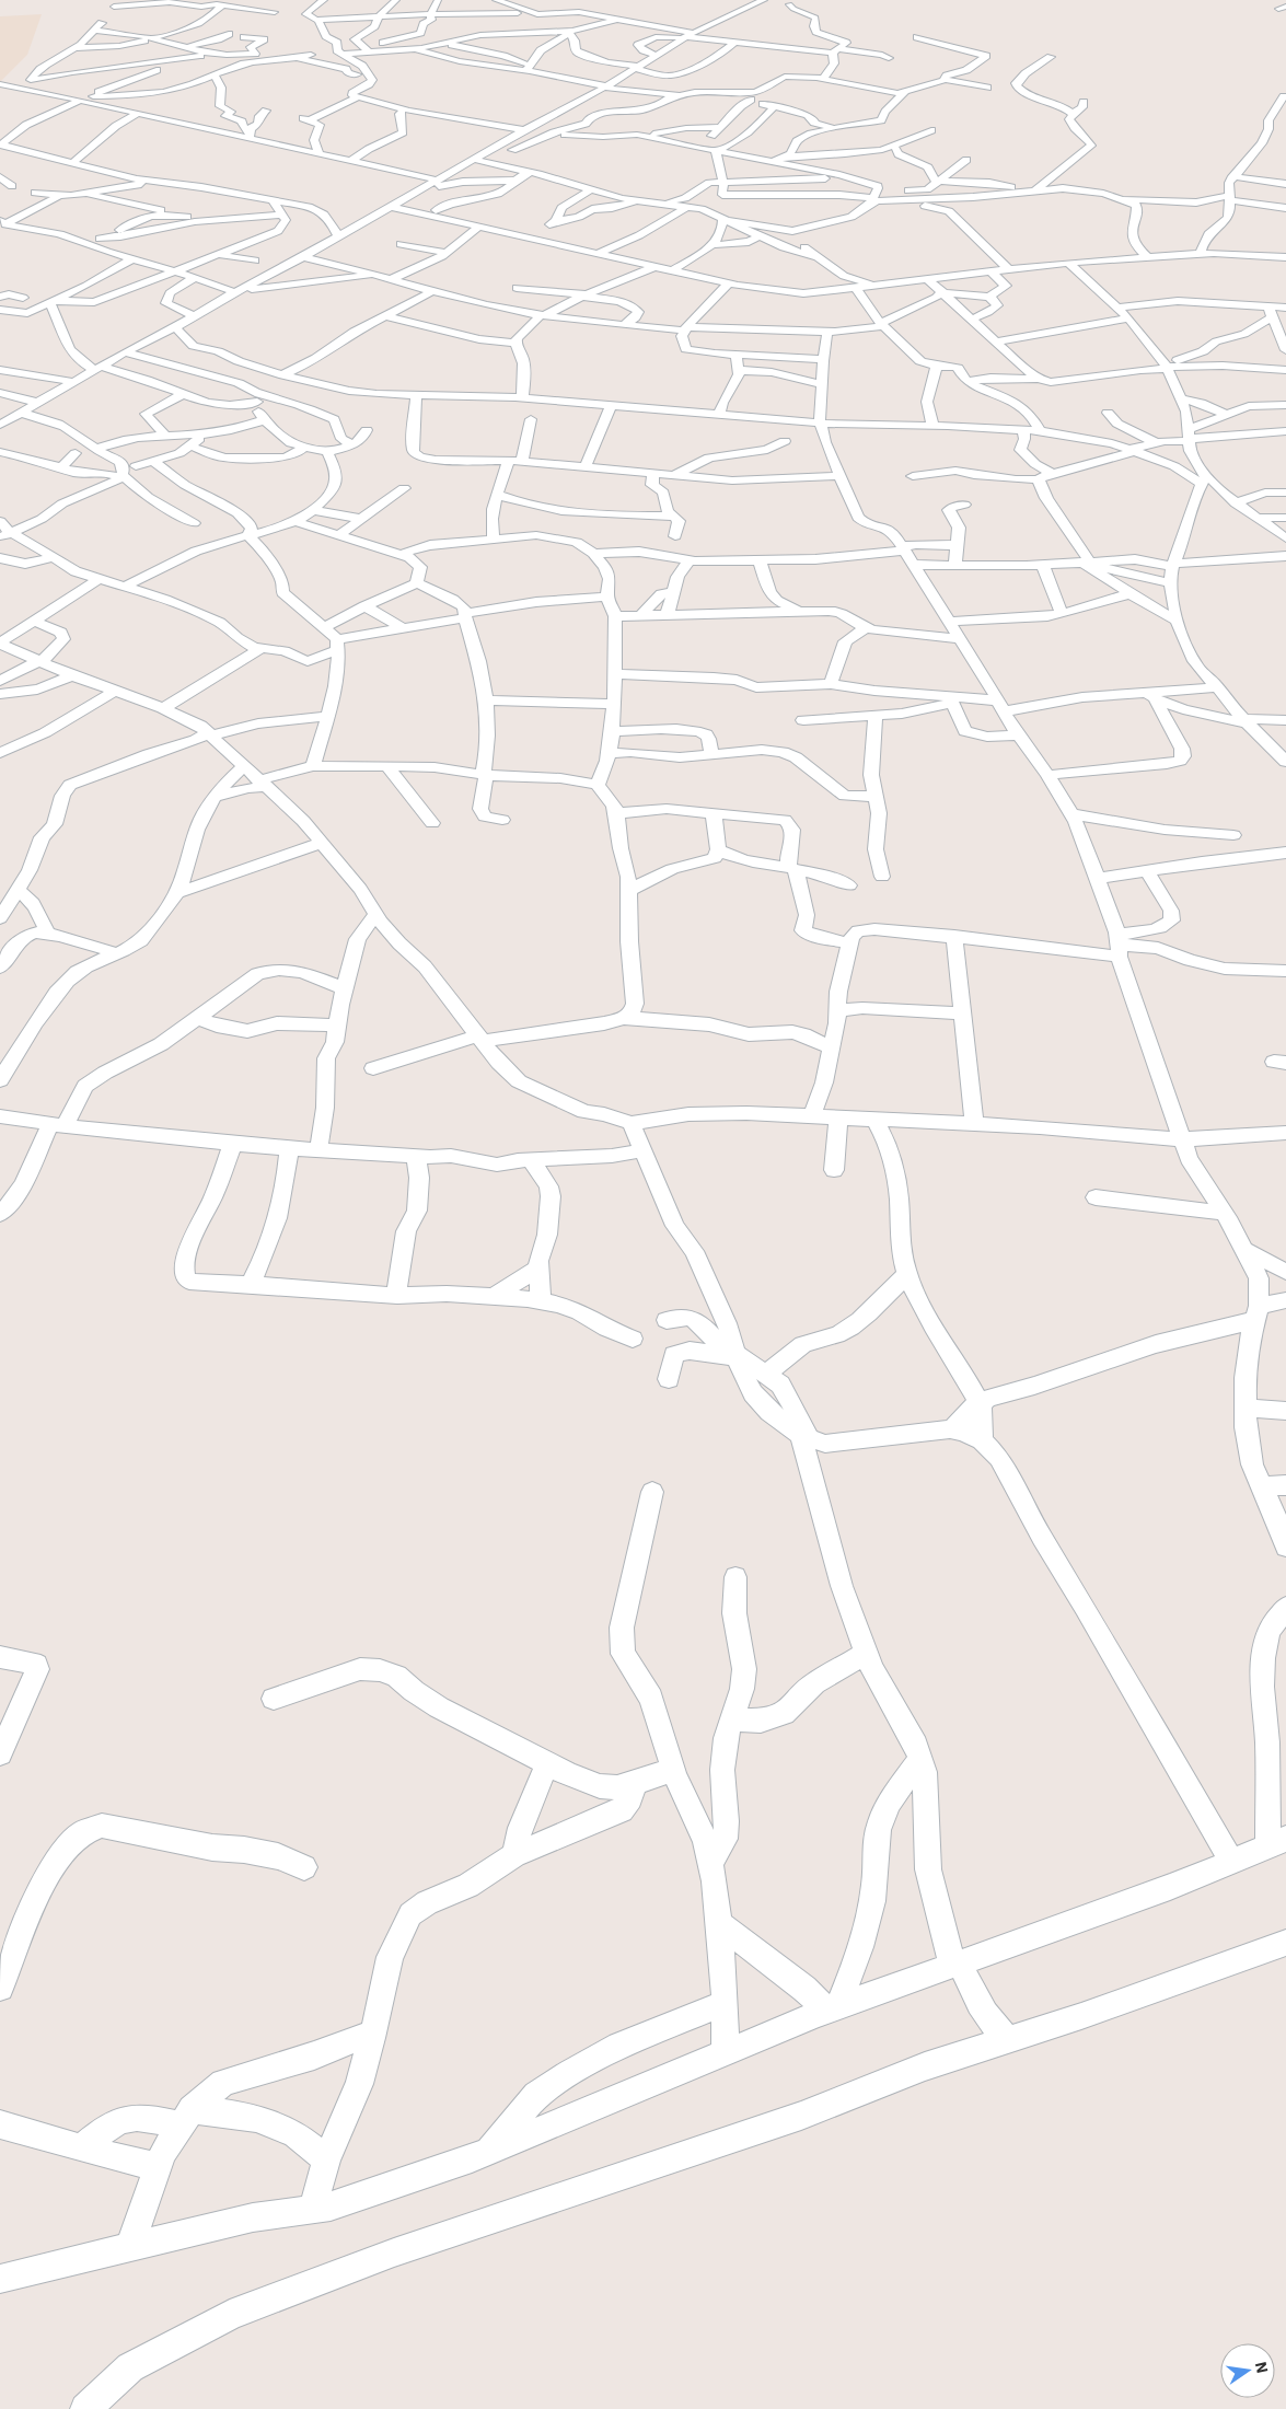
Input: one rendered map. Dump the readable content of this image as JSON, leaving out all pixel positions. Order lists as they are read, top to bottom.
{
  "north": "right"
}
